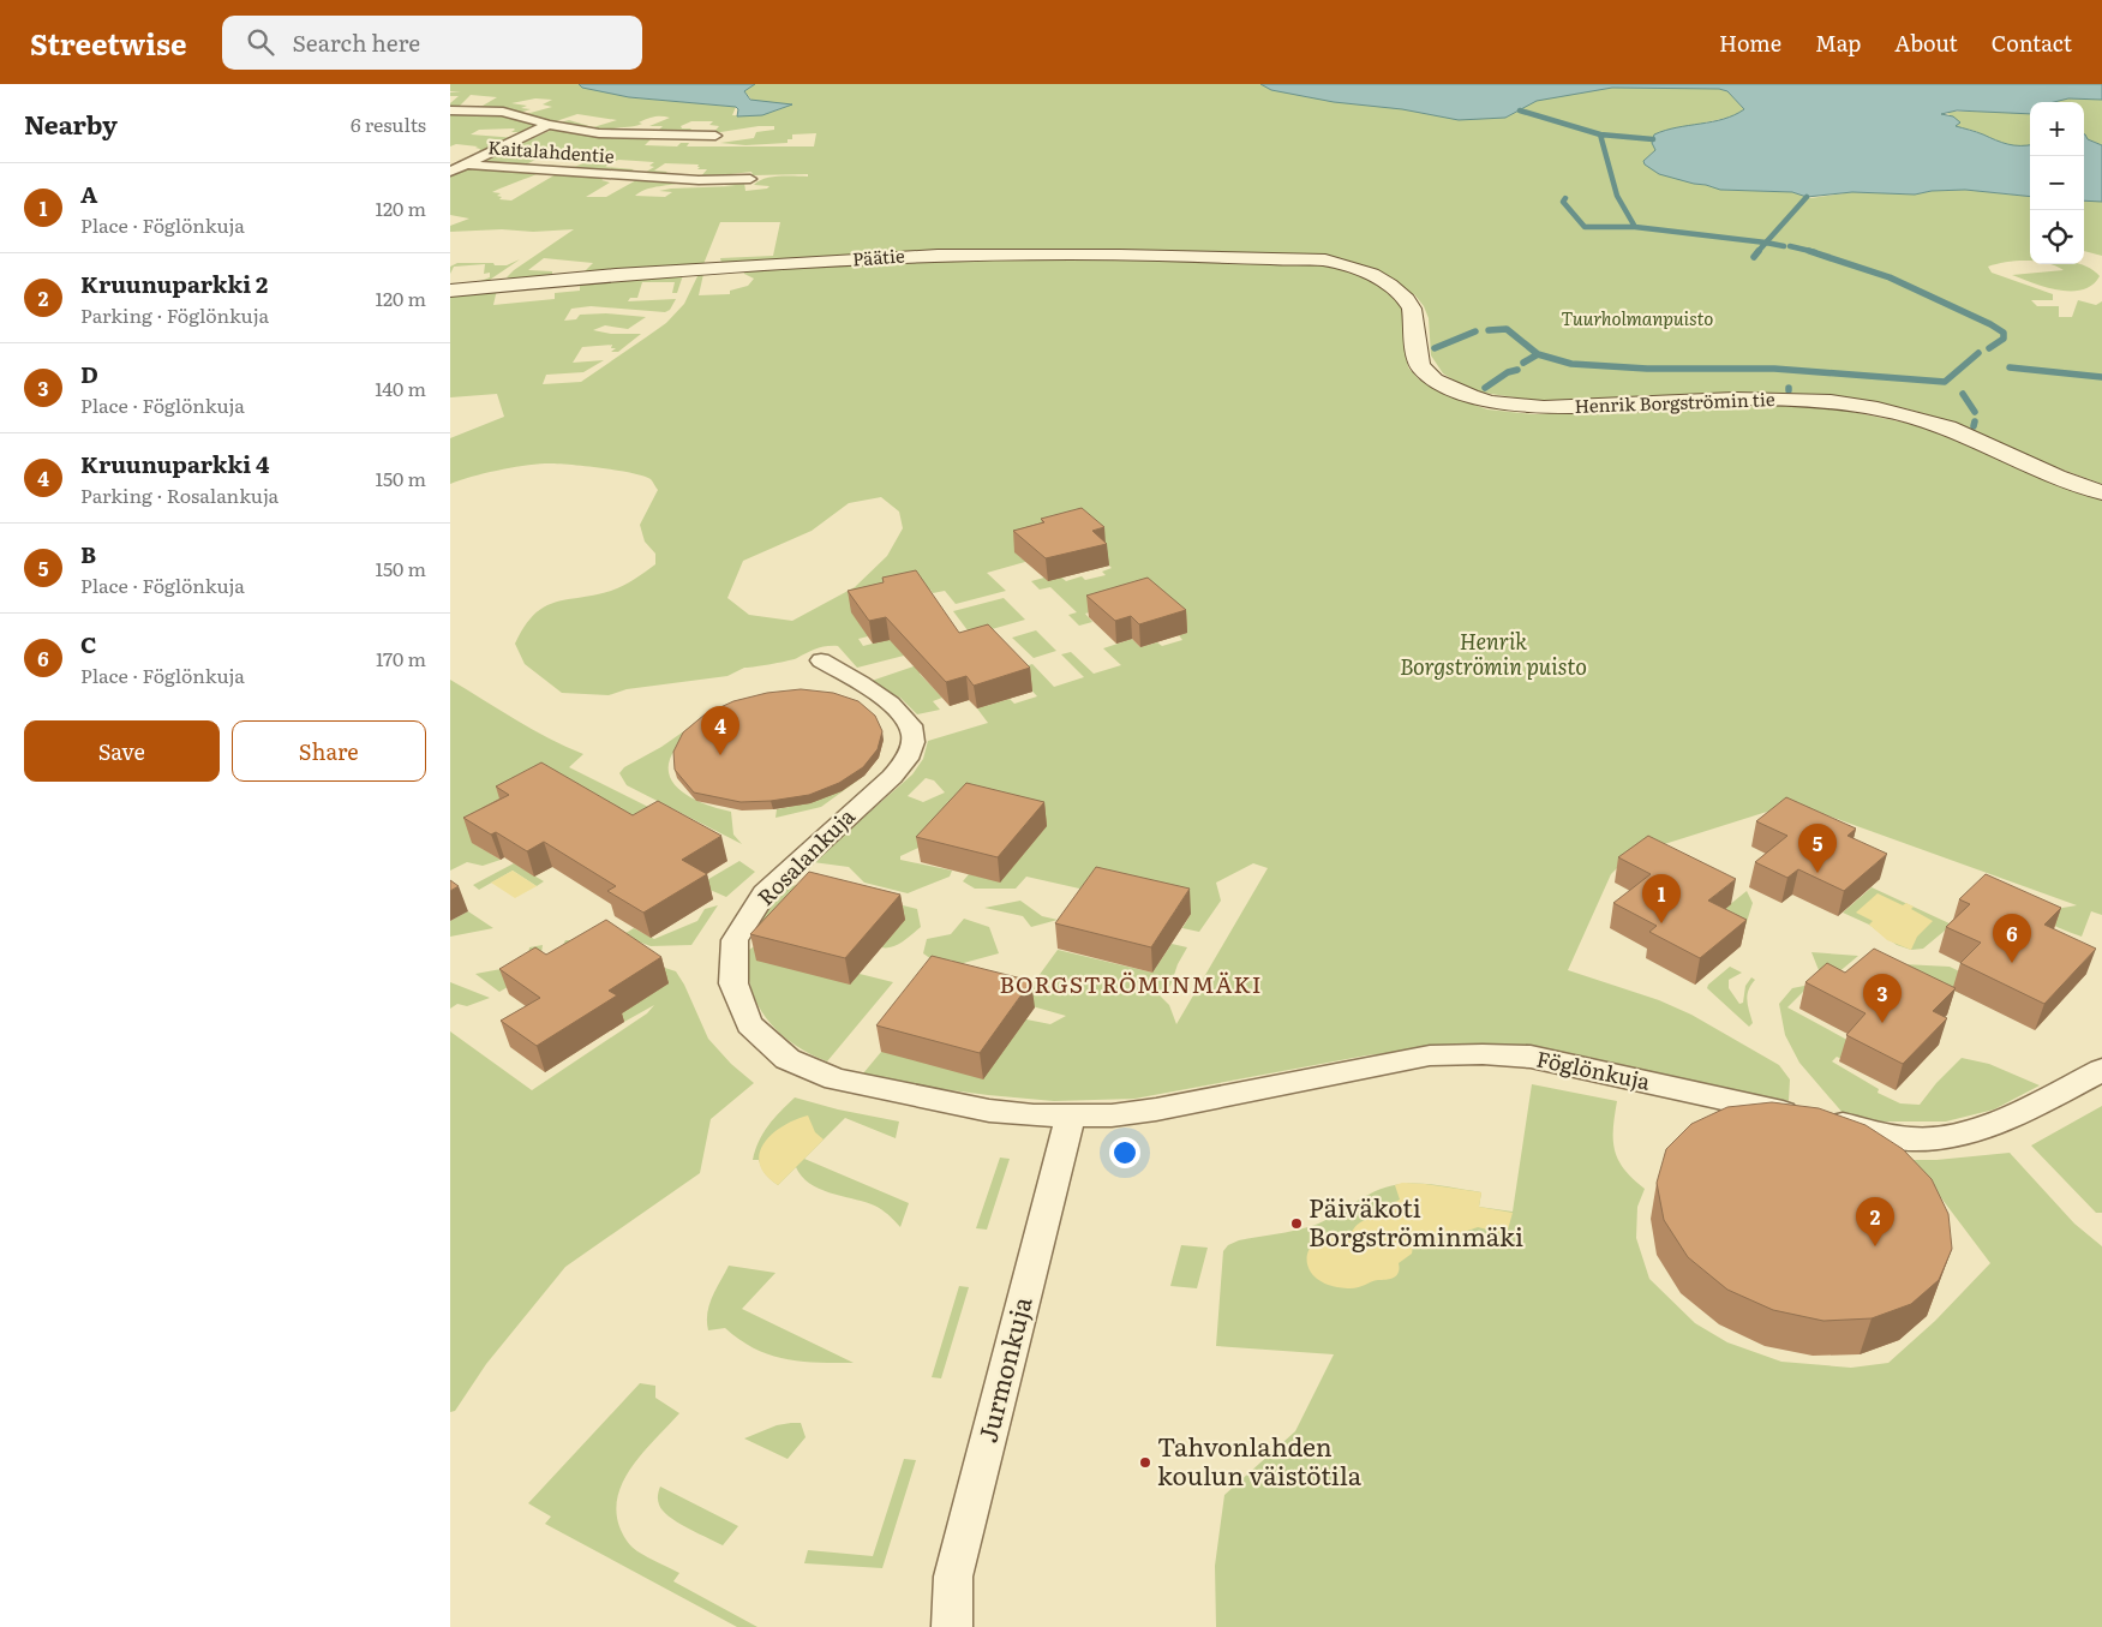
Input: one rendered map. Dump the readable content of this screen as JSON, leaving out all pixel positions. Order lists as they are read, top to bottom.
{
  "streets": {
    "street": [
      "Kaitalahdentie",
      "Päätie",
      "Henrik Borgströmin tie",
      "Rosalankuja",
      "Föglönkuja",
      "Jurmonkuja"
    ]
  },
  "crossings": [
    ["Päätie", "Henrik Borgströmin tie"],
    ["Rosalankuja", "Föglönkuja"],
    ["Rosalankuja", "Jurmonkuja"],
    ["Föglönkuja", "Jurmonkuja"]
  ],
  "districts": ["BORGSTRÖMINMÄKI"],
  "parks": ["Tuurholmanpuisto", "Henrik Borgströmin puisto"],
  "places": ["Päiväkoti Borgströminmäki", "Tahvonlahden koulun väistötila"],
  "page": {
    "header": "Streetwise",
    "search": "Search here",
    "nav": [
      "Home",
      "Map",
      "About",
      "Contact"
    ],
    "heading": ["Nearby", "6 results"],
    "map_buttons": ["+", "−"],
    "list": [
      {
        "mark": "1",
        "name": "A",
        "note": "Place · Föglönkuja",
        "value": "120 m"
      },
      {
        "mark": "2",
        "name": "Kruunuparkki 2",
        "note": "Parking · Föglönkuja",
        "value": "120 m"
      },
      {
        "mark": "3",
        "name": "D",
        "note": "Place · Föglönkuja",
        "value": "140 m"
      },
      {
        "mark": "4",
        "name": "Kruunuparkki 4",
        "note": "Parking · Rosalankuja",
        "value": "150 m"
      },
      {
        "mark": "5",
        "name": "B",
        "note": "Place · Föglönkuja",
        "value": "150 m"
      },
      {
        "mark": "6",
        "name": "C",
        "note": "Place · Föglönkuja",
        "value": "170 m"
      }
    ],
    "buttons": ["Save", "Share"],
    "pins": [
      "4",
      "5",
      "1",
      "6",
      "3",
      "2"
    ]
  }
}
